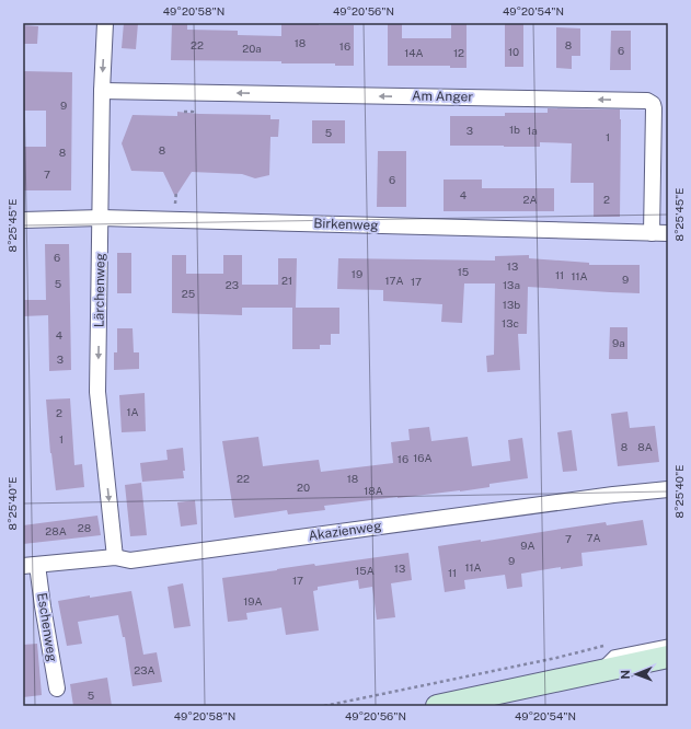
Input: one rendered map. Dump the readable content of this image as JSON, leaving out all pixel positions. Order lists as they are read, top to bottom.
{
  "streets": {
    "street": [
      "Am Anger",
      "Birkenweg",
      "Lärchenweg",
      "Akazienweg",
      "Eschenweg"
    ]
  },
  "crossings": [
    ["Am Anger", "Birkenweg"],
    ["Am Anger", "Lärchenweg"],
    ["Birkenweg", "Lärchenweg"],
    ["Lärchenweg", "Akazienweg"],
    ["Akazienweg", "Eschenweg"]
  ],
  "one_way": ["Am Anger", "Lärchenweg"],
  "house_numbers": [
    "18",
    "22",
    "8",
    "16",
    "20a",
    "6",
    "10",
    "14A",
    "12",
    "9",
    "1b",
    "3",
    "1a",
    "5",
    "1",
    "8",
    "8",
    "7",
    "6",
    "4",
    "2A",
    "2",
    "6",
    "13",
    "15",
    "19",
    "11",
    "11A",
    "9",
    "21",
    "17A",
    "17",
    "5",
    "23",
    "13a",
    "25",
    "13b",
    "13c",
    "4",
    "9a",
    "3",
    "1A",
    "2",
    "1",
    "8",
    "8A",
    "16A",
    "16",
    "22",
    "18",
    "20",
    "18A",
    "28",
    "28A",
    "7A",
    "7",
    "9A",
    "9",
    "11A",
    "13",
    "15A",
    "11",
    "17",
    "19A",
    "23A",
    "5"
  ],
  "north": "left",
  "coordinates": [
    "49°20'58\"N",
    "49°20'56\"N",
    "49°20'54\"N",
    "8°25'45\"E",
    "8°25'40\"E"
  ]
}
